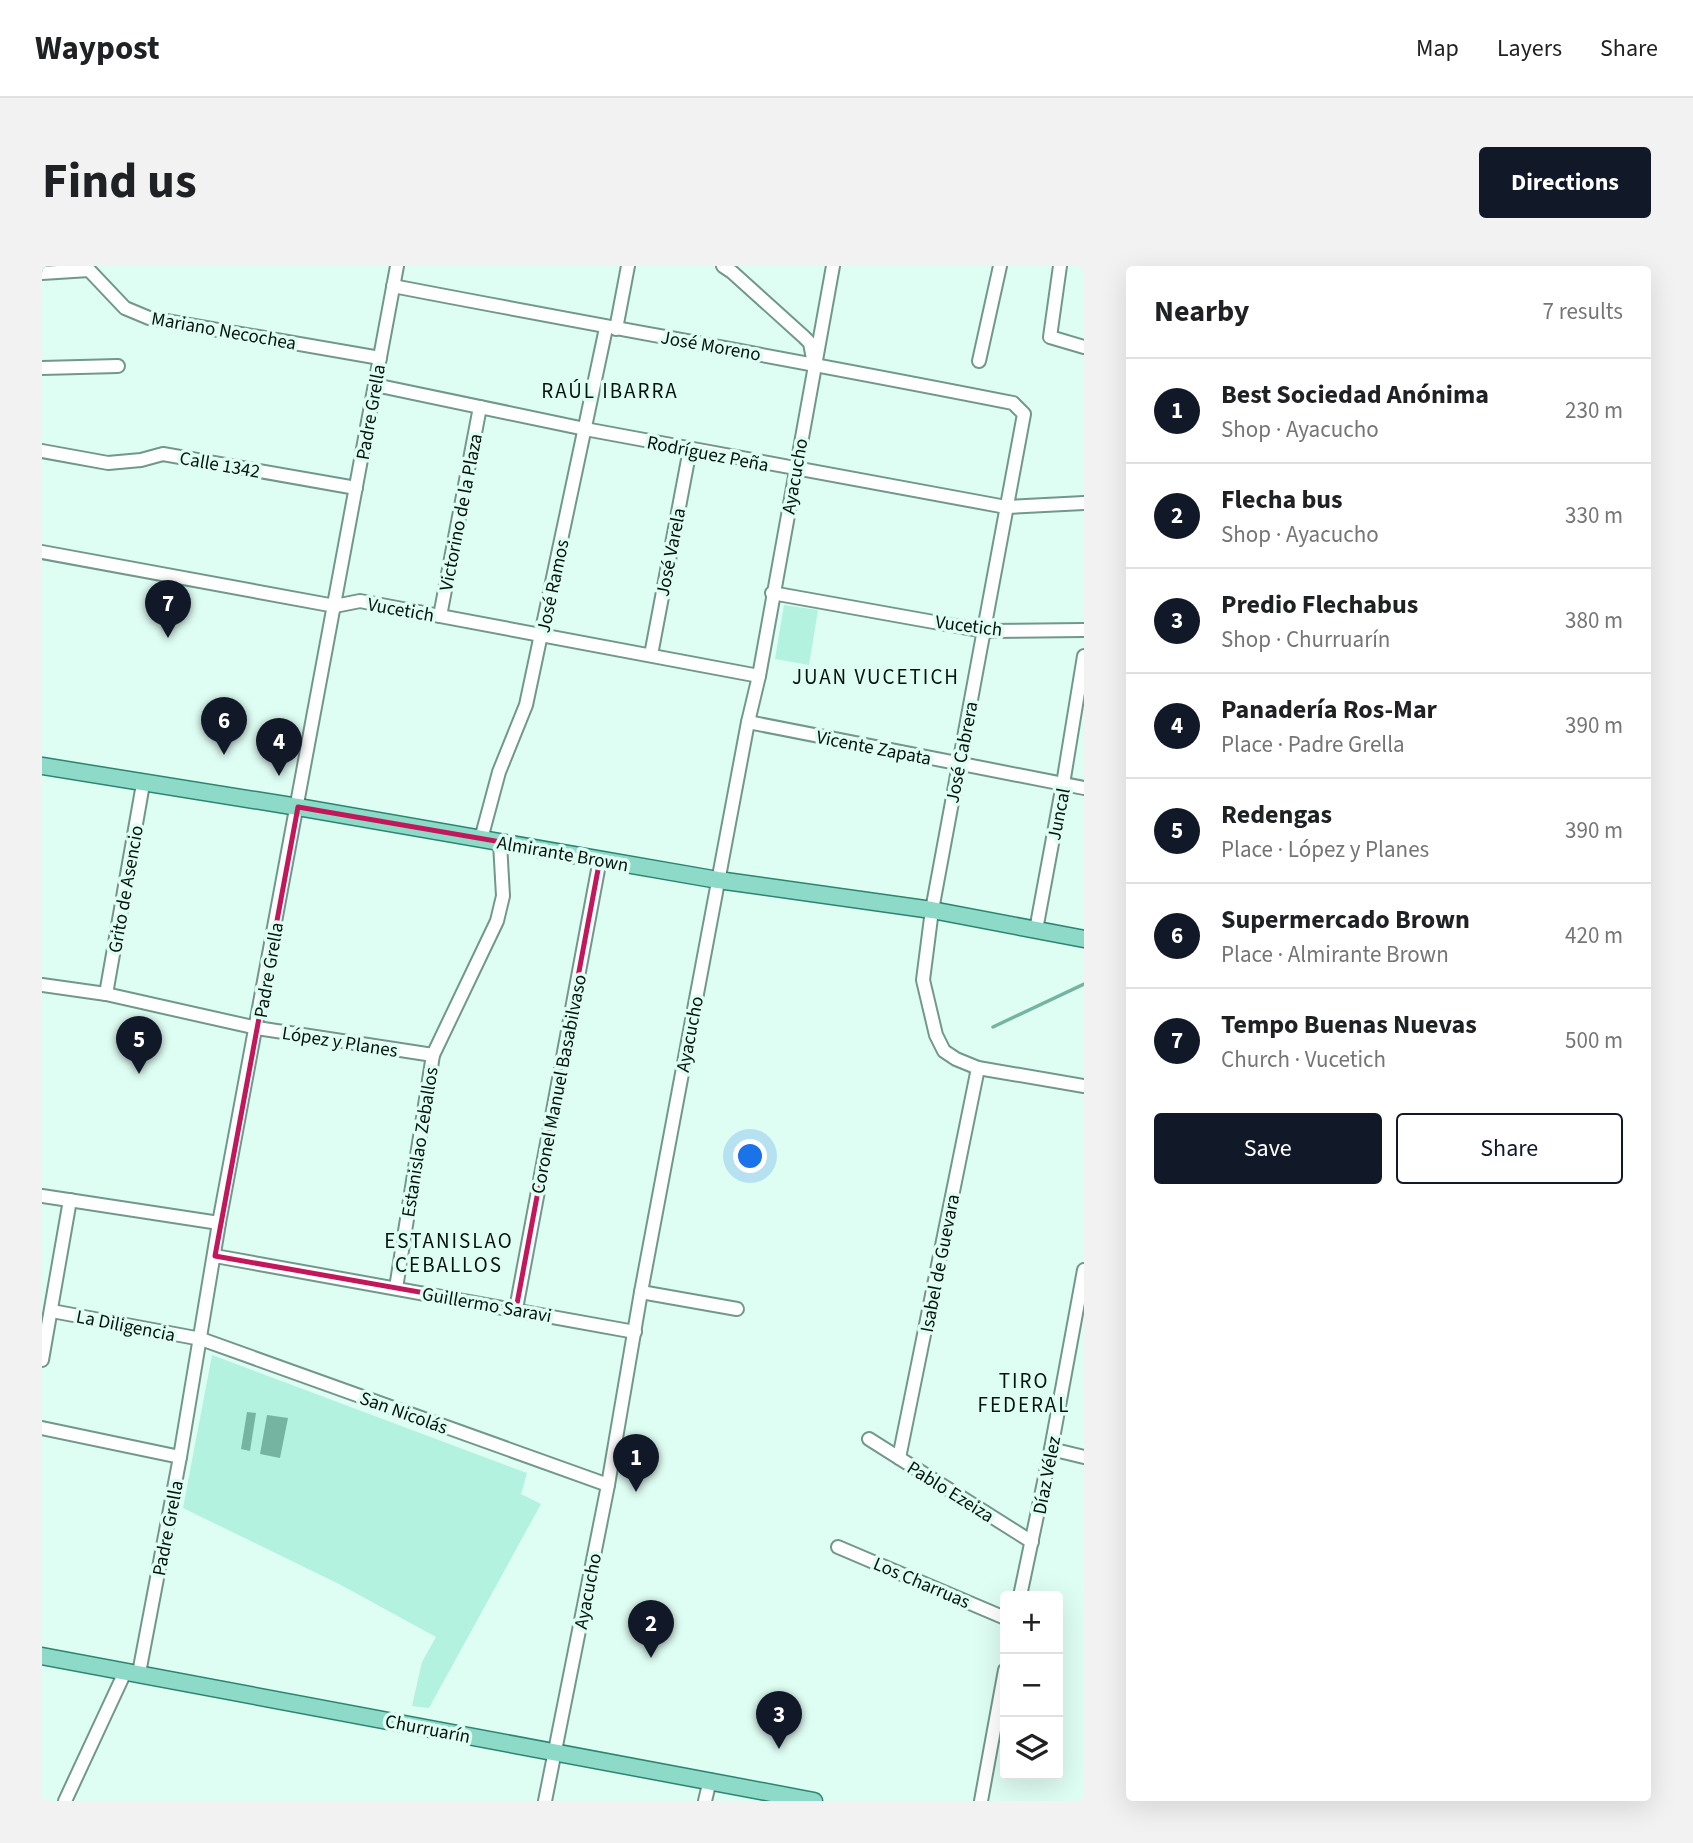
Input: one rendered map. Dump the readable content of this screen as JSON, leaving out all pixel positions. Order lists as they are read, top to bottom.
{
  "streets": {
    "main road": ["Almirante Brown", "Churruarín"],
    "street": [
      "Mariano Necochea",
      "José Moreno",
      "Padre Grella",
      "Rodríguez Peña",
      "Calle 1342",
      "Ayacucho",
      "Victorino de la Plaza",
      "José Varela",
      "José Ramos",
      "Vucetich",
      "Vicente Zapata",
      "José Cabrera",
      "Juncal",
      "Grito de Asencio",
      "López y Planes",
      "Coronel Manuel Basabilvaso",
      "Estanislao Zeballos",
      "Isabel de Guevara",
      "Guillermo Saravi",
      "La Diligencia",
      "San Nicolás",
      "Díaz Vélez",
      "Pablo Ezeiza",
      "Los Charruas"
    ]
  },
  "crossings": [
    ["Mariano Necochea", "Padre Grella"],
    ["José Moreno", "Padre Grella"],
    ["José Moreno", "Ayacucho"],
    ["José Moreno", "José Ramos"],
    ["José Moreno", "José Cabrera"],
    ["Padre Grella", "Rodríguez Peña"],
    ["Padre Grella", "Calle 1342"],
    ["Padre Grella", "Vucetich"],
    ["Padre Grella", "Almirante Brown"],
    ["Padre Grella", "López y Planes"],
    ["Padre Grella", "Guillermo Saravi"],
    ["Padre Grella", "La Diligencia"],
    ["Padre Grella", "San Nicolás"],
    ["Padre Grella", "Churruarín"],
    ["Rodríguez Peña", "Ayacucho"],
    ["Rodríguez Peña", "Victorino de la Plaza"],
    ["Rodríguez Peña", "José Varela"],
    ["Rodríguez Peña", "José Ramos"],
    ["Rodríguez Peña", "José Cabrera"],
    ["Ayacucho", "Vucetich"],
    ["Ayacucho", "Vicente Zapata"],
    ["Ayacucho", "Almirante Brown"],
    ["Ayacucho", "Guillermo Saravi"],
    ["Ayacucho", "San Nicolás"],
    ["Ayacucho", "Churruarín"],
    ["Victorino de la Plaza", "Vucetich"],
    ["José Varela", "Vucetich"],
    ["José Ramos", "Vucetich"],
    ["José Ramos", "Almirante Brown"],
    ["Vucetich", "José Cabrera"],
    ["Vicente Zapata", "José Cabrera"],
    ["Vicente Zapata", "Juncal"],
    ["José Cabrera", "Almirante Brown"],
    ["José Cabrera", "Isabel de Guevara"],
    ["Juncal", "Almirante Brown"],
    ["Almirante Brown", "Grito de Asencio"],
    ["Almirante Brown", "Coronel Manuel Basabilvaso"],
    ["Almirante Brown", "Estanislao Zeballos"],
    ["Grito de Asencio", "López y Planes"],
    ["López y Planes", "Estanislao Zeballos"],
    ["Coronel Manuel Basabilvaso", "Guillermo Saravi"],
    ["Estanislao Zeballos", "Guillermo Saravi"],
    ["Isabel de Guevara", "Pablo Ezeiza"],
    ["La Diligencia", "San Nicolás"],
    ["Díaz Vélez", "Pablo Ezeiza"]
  ],
  "districts": [
    "RAÚL IBARRA",
    "JUAN VUCETICH",
    "ESTANISLAO CEBALLOS",
    "TIRO FEDERAL"
  ],
  "page": {
    "header": "Waypost",
    "nav": ["Map", "Layers", "Share"],
    "title": "Find us",
    "buttons": [
      "Directions",
      ["Save", "Share"]
    ],
    "heading": ["Nearby", "7 results"],
    "list": [
      {
        "mark": "1",
        "name": "Best Sociedad Anónima",
        "note": "Shop · Ayacucho",
        "value": "230 m"
      },
      {
        "mark": "2",
        "name": "Flecha bus",
        "note": "Shop · Ayacucho",
        "value": "330 m"
      },
      {
        "mark": "3",
        "name": "Predio Flechabus",
        "note": "Shop · Churruarín",
        "value": "380 m"
      },
      {
        "mark": "4",
        "name": "Panadería Ros-Mar",
        "note": "Place · Padre Grella",
        "value": "390 m"
      },
      {
        "mark": "5",
        "name": "Redengas",
        "note": "Place · López y Planes",
        "value": "390 m"
      },
      {
        "mark": "6",
        "name": "Supermercado Brown",
        "note": "Place · Almirante Brown",
        "value": "420 m"
      },
      {
        "mark": "7",
        "name": "Tempo Buenas Nuevas",
        "note": "Church · Vucetich",
        "value": "500 m"
      }
    ],
    "pins": [
      "7",
      "6",
      "4",
      "5",
      "1",
      "2",
      "3"
    ],
    "map_buttons": ["+", "−"]
  }
}
